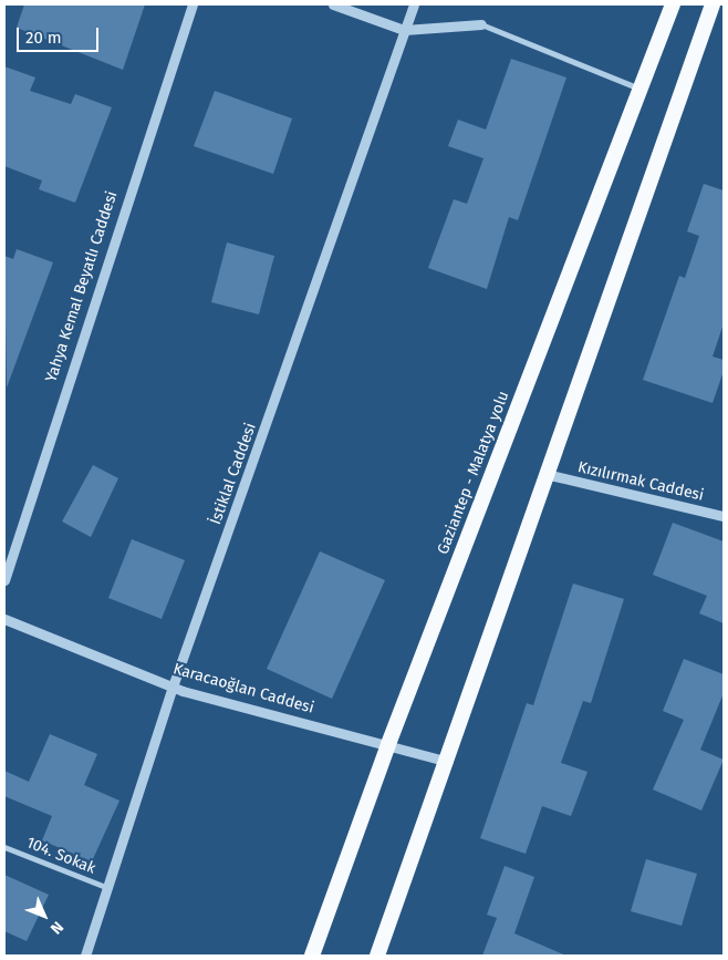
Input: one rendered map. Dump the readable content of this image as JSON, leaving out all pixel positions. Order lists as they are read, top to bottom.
{
  "streets": {
    "highway": ["Gaziantep - Malatya yolu"],
    "street": [
      "Yahya Kemal Beyatlı Caddesi",
      "İstiklal Caddesi",
      "Kızılırmak Caddesi",
      "Karacaoğlan Caddesi",
      "104. Sokak"
    ]
  },
  "crossings": [
    ["Gaziantep - Malatya yolu", "Karacaoğlan Caddesi"],
    ["İstiklal Caddesi", "Karacaoğlan Caddesi"],
    ["İstiklal Caddesi", "104. Sokak"]
  ],
  "scale_bar": "20 m",
  "north": "bottom right"
}
